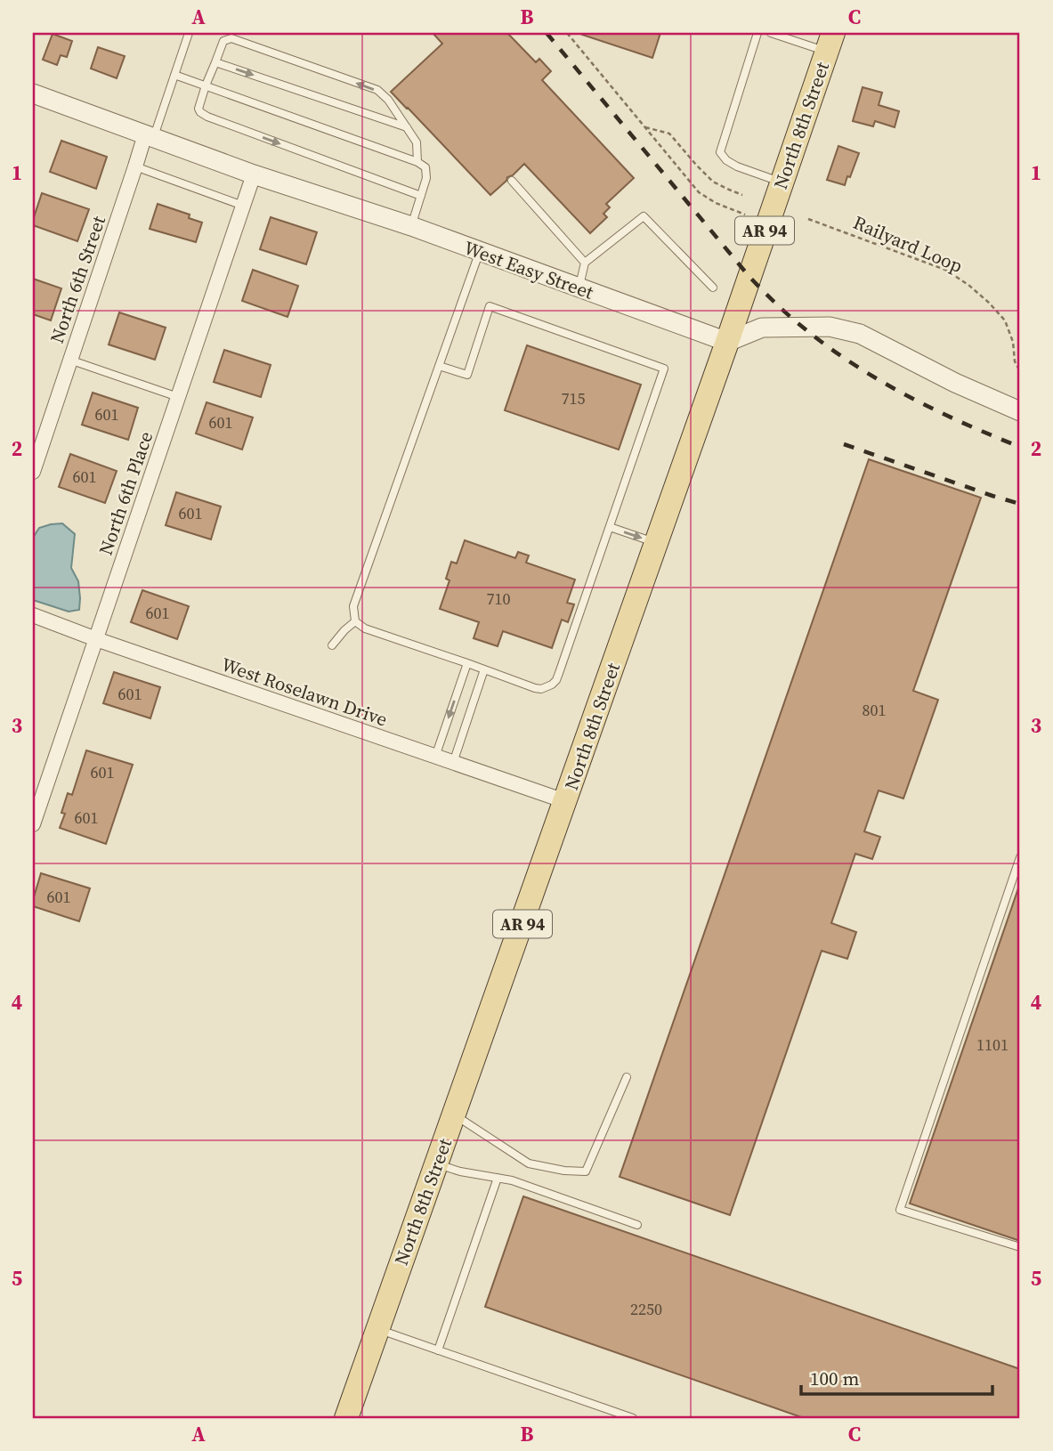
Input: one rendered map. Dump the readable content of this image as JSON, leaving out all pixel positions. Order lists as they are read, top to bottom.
{
  "streets": {
    "main road": ["North 8th Street", "AR 94"],
    "street": [
      "West Easy Street",
      "North 6th Street",
      "North 6th Place",
      "West Roselawn Drive"
    ],
    "path": ["Railyard Loop"]
  },
  "crossings": [
    ["North 8th Street", "West Easy Street"],
    ["North 8th Street", "West Roselawn Drive"],
    ["West Easy Street", "North 6th Street"],
    ["West Easy Street", "North 6th Place"],
    ["North 6th Place", "West Roselawn Drive"]
  ],
  "house_numbers": [
    "715",
    "601",
    "601",
    "601",
    "601",
    "710",
    "601",
    "601",
    "801",
    "601",
    "601",
    "601",
    "1101",
    "2250"
  ],
  "scale_bar": "100 m",
  "grid": {
    "columns": ["A", "B", "C"],
    "rows": [
      "1",
      "2",
      "3",
      "4",
      "5"
    ]
  }
}
